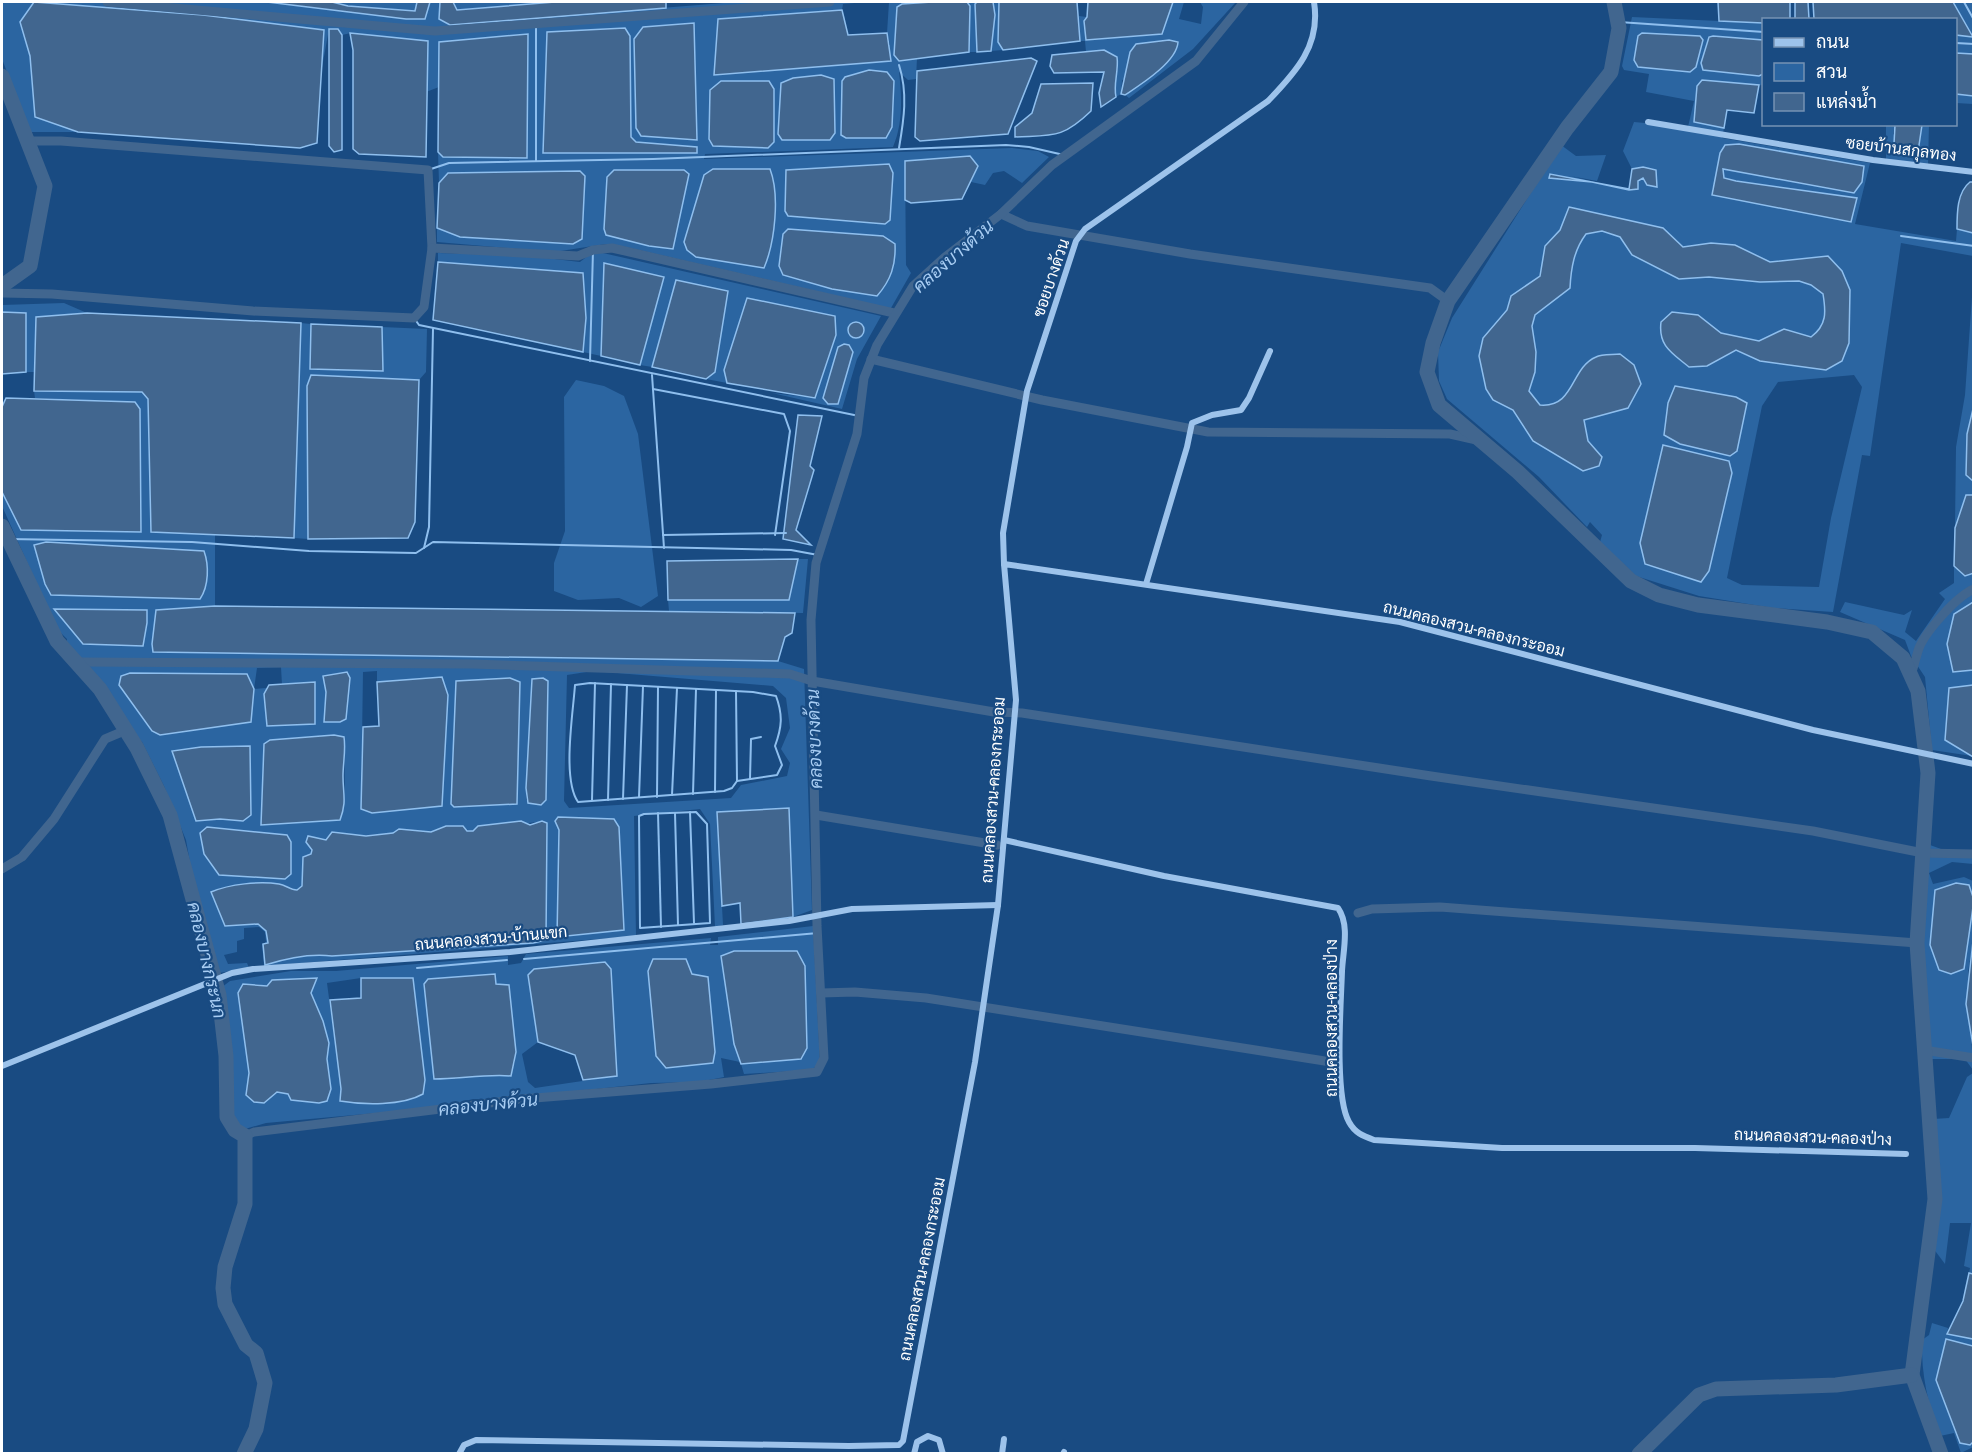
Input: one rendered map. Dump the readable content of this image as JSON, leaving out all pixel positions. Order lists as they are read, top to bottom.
{
  "streets": {
    "street": [
      "ซอยบ้านสกุลทอง",
      "ซอยบางด้วน",
      "ถนนคลองสวน-คลองกระออม",
      "ถนนคลองสวน-บ้านแขก",
      "ถนนคลองสวน-คลองป่าง"
    ]
  },
  "crossings": [
    ["ซอยบางด้วน", "ถนนคลองสวน-คลองกระออม"],
    ["ถนนคลองสวน-คลองกระออม", "ถนนคลองสวน-บ้านแขก"],
    ["ถนนคลองสวน-คลองกระออม", "ถนนคลองสวน-คลองป่าง"]
  ],
  "water": ["คลองบางด้วน", "คลองบางกระนก"],
  "legend": ["ถนน", "สวน", "แหล่งน้ำ"]
}
